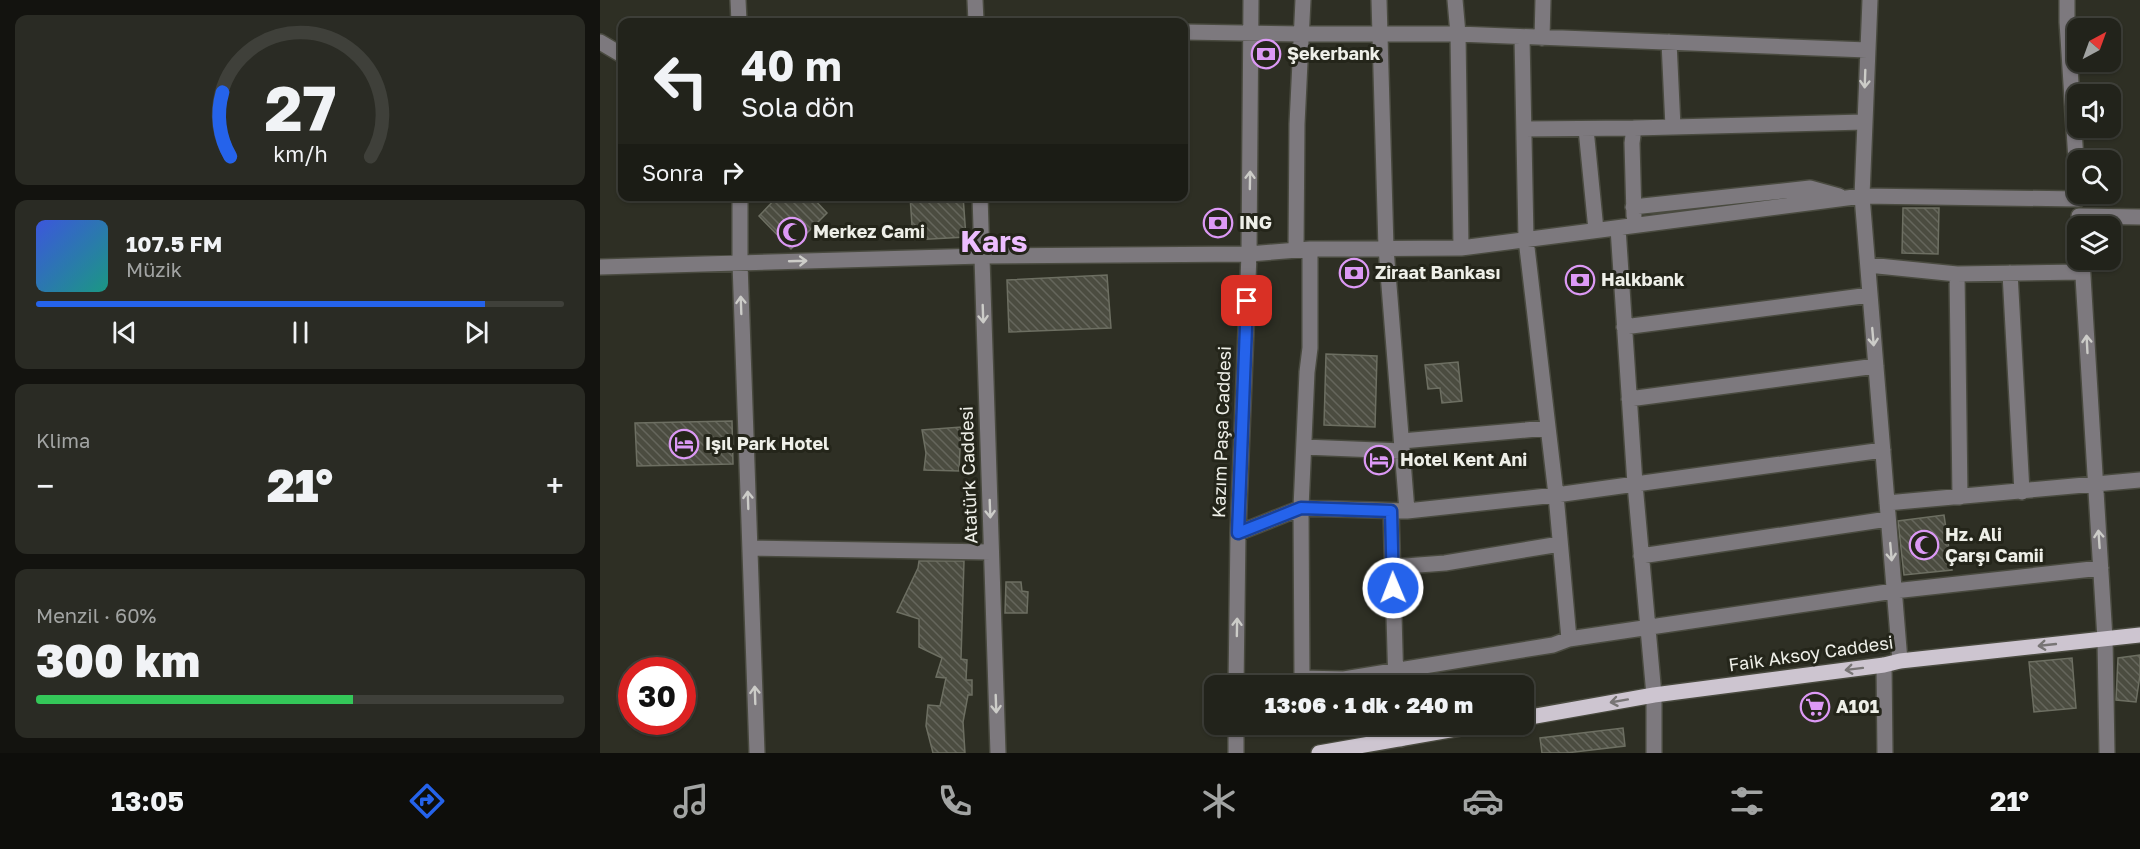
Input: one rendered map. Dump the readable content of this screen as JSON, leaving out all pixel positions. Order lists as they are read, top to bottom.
{
  "streets": {
    "main road": ["Faik Aksoy Caddesi"],
    "street": ["Kazım Paşa Caddesi", "Atatürk Caddesi"]
  },
  "one_way": ["Atatürk Caddesi", "Faik Aksoy Caddesi"],
  "districts": ["Kars"],
  "places": {
    "bank": [
      "Şekerbank",
      "ING",
      "Ziraat Bankası",
      "Halkbank"
    ],
    "mosque": ["Merkez Cami", "Hz. Ali Çarşı Camii"],
    "hotel": ["Işıl Park Hotel", "Hotel Kent Ani"],
    "supermarket": ["A101"]
  },
  "north": "top right",
  "page": {
    "turn": ["40 m", "Sola dön"],
    "then": "Sonra",
    "song": ["107.5 FM", "Müzik"],
    "tile": [
      "Klima",
      ["Menzil · 60%", "300 km"]
    ],
    "heat": ["−", "21°", "+"],
    "limit": "30",
    "trip": "13:06 · 1 dk · 240 m",
    "tabs": ["13:05", "21°"],
    "gauge": ["27", "km/h"]
  }
}
